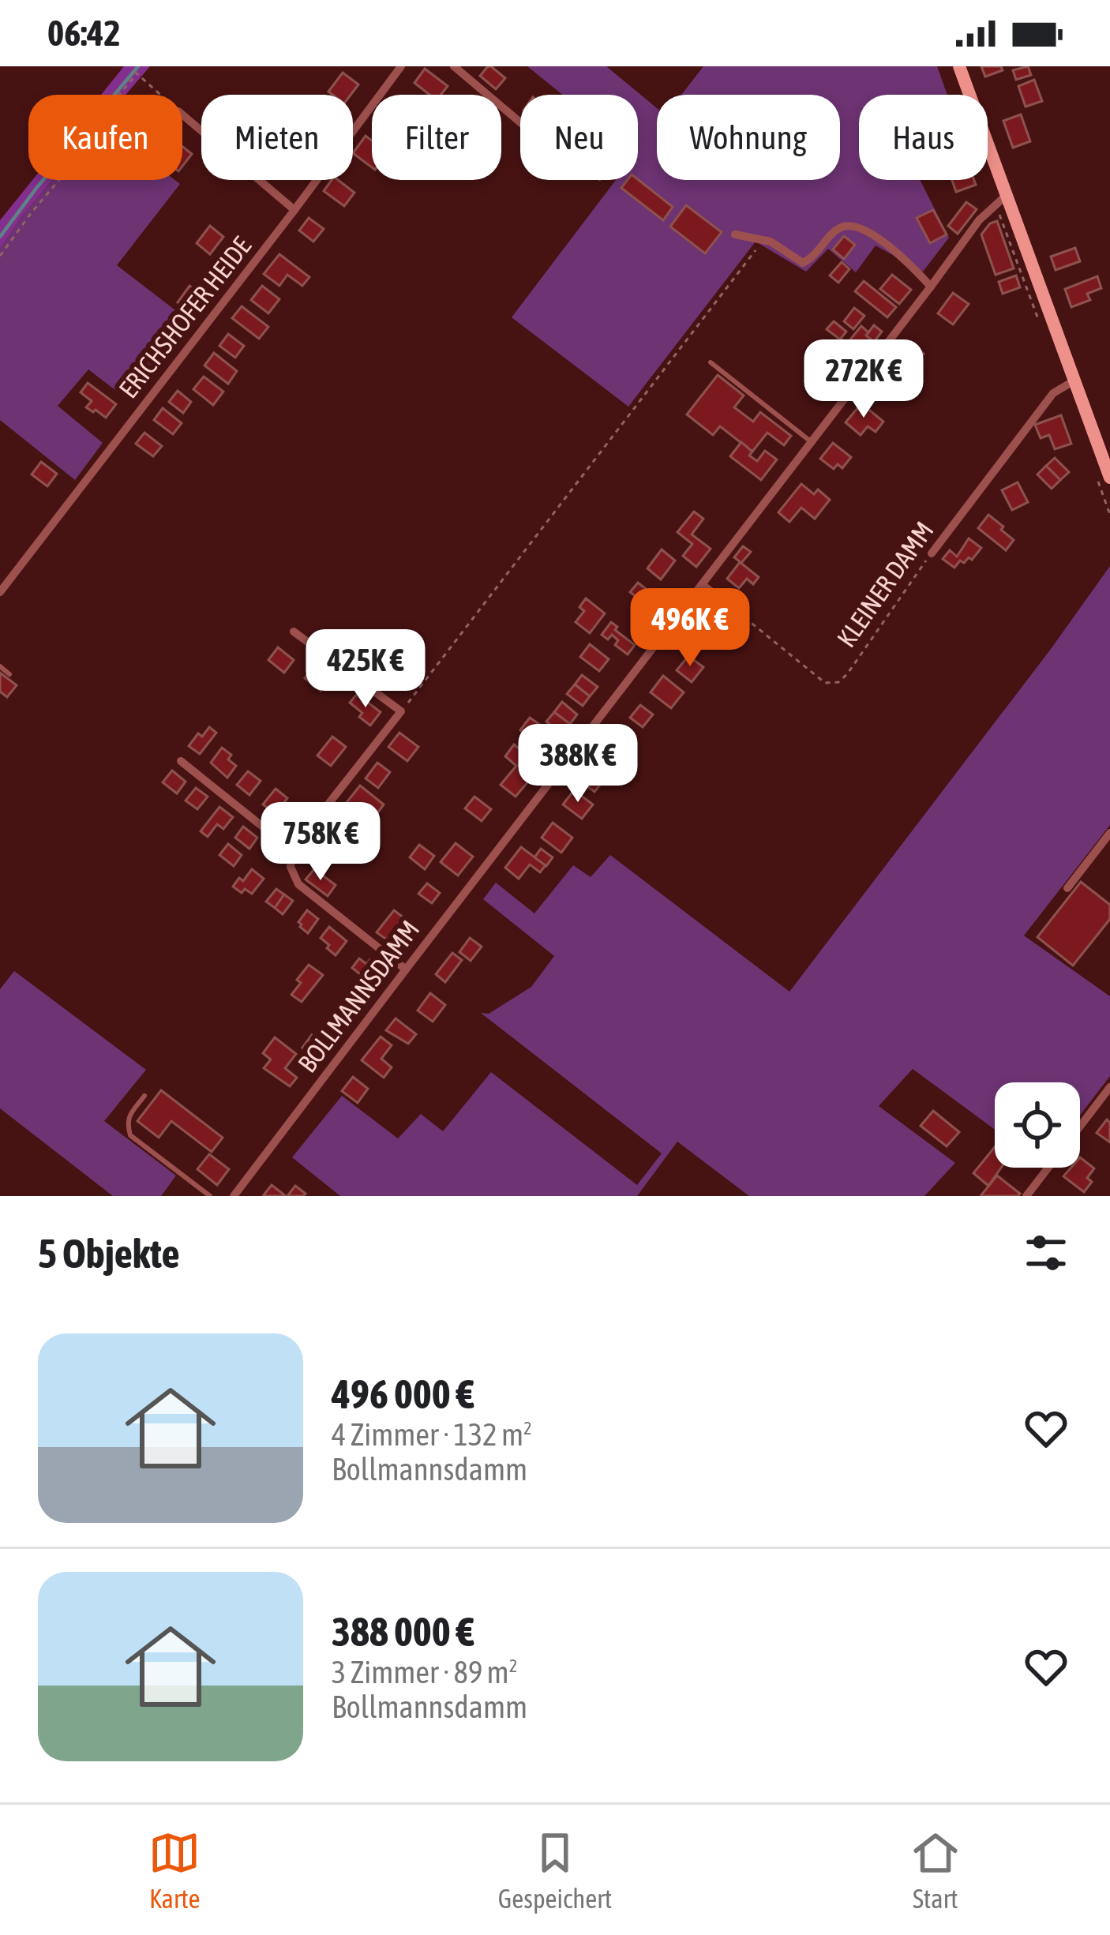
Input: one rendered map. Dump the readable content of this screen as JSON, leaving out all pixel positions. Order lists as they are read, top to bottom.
{
  "streets": {
    "street": ["ERICHSHOFER HEIDE", "KLEINER DAMM", "BOLLMANNSDAMM"]
  },
  "page": {
    "status": "06:42",
    "chip": [
      "Kaufen",
      "Mieten",
      "Filter",
      "Neu",
      "Wohnung",
      "Haus"
    ],
    "price": [
      "272K €",
      "496K €",
      "425K €",
      "388K €",
      "758K €"
    ],
    "heading": "5 Objekte",
    "list": [
      {
        "name": "496 000 €",
        "note": "4 Zimmer · 132 m² · Bollmannsdamm"
      },
      {
        "name": "388 000 €",
        "note": "3 Zimmer · 89 m² · Bollmannsdamm"
      }
    ],
    "tabs": ["Karte", "Gespeichert", "Start"]
  }
}
